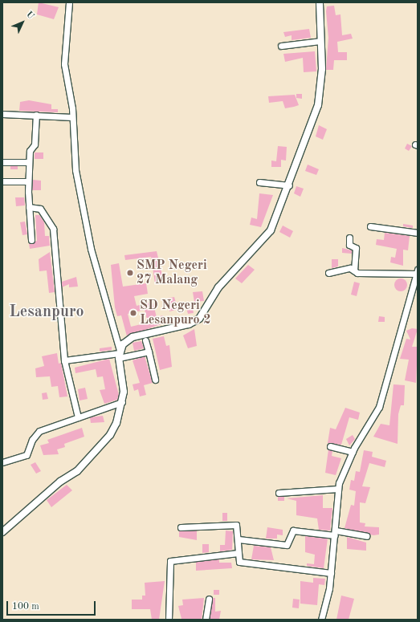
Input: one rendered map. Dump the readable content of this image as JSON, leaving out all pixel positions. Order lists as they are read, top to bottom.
{
  "districts": ["Lesanpuro"],
  "places": ["SMP Negeri 27 Malang", "SD Negeri Lesanpuro 2"],
  "scale_bar": "100 m",
  "north": "top right"
}
